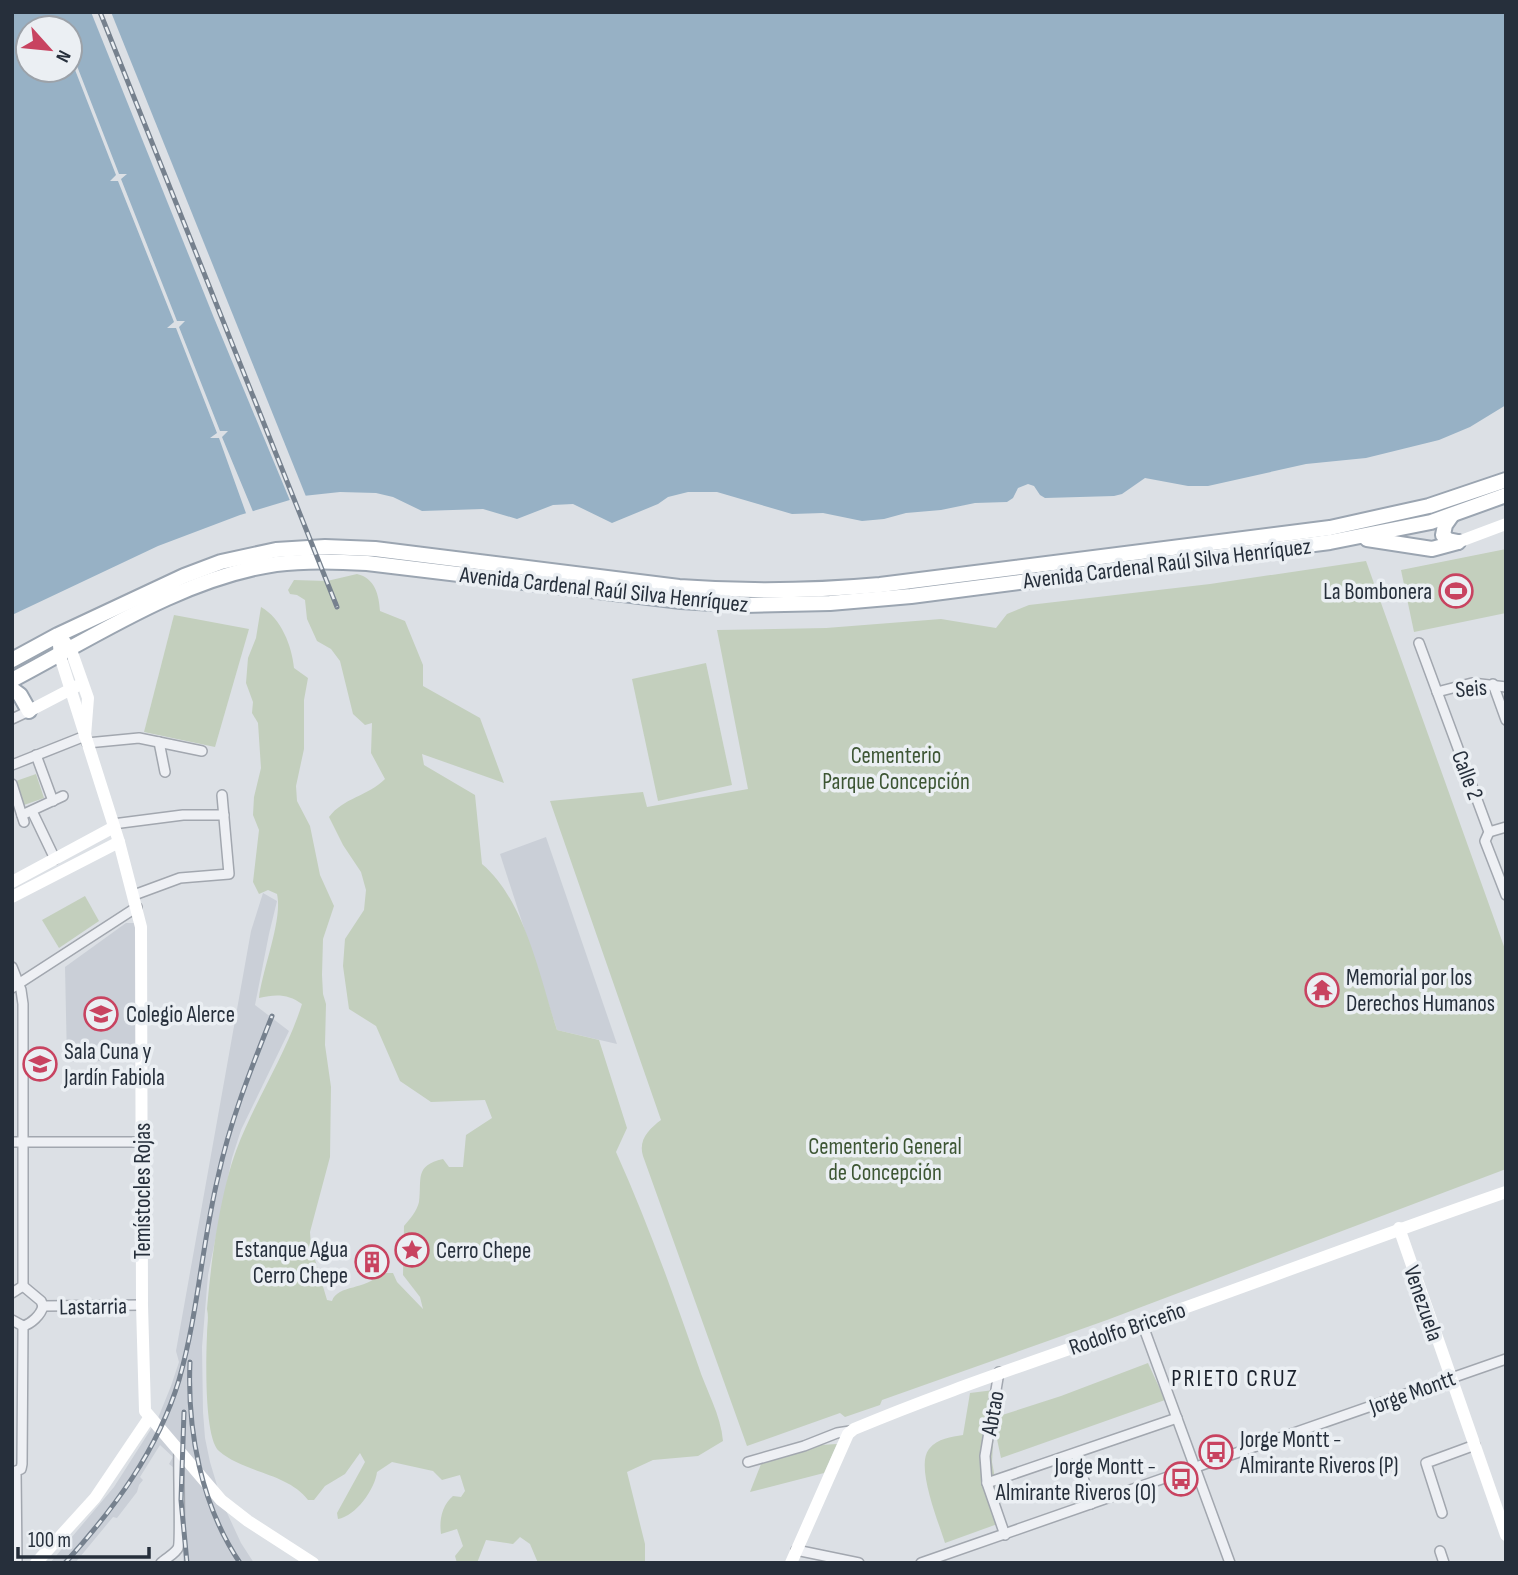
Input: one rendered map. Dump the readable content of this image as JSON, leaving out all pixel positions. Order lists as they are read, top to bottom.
{
  "streets": {
    "main road": ["Avenida Cardenal Raúl Silva Henríquez"],
    "street": [
      "Seis",
      "Calle 2",
      "Temístocles Rojas",
      "Venezuela",
      "Lastarria",
      "Rodolfo Briceño",
      "Jorge Montt",
      "Abtao"
    ]
  },
  "crossings": [
    ["Avenida Cardenal Raúl Silva Henríquez", "Temístocles Rojas"],
    ["Seis", "Calle 2"],
    ["Temístocles Rojas", "Lastarria"],
    ["Venezuela", "Rodolfo Briceño"],
    ["Venezuela", "Jorge Montt"],
    ["Rodolfo Briceño", "Abtao"],
    ["Jorge Montt", "Abtao"]
  ],
  "districts": ["PRIETO CRUZ"],
  "parks": ["Cementerio Parque Concepción", "Cementerio General de Concepción"],
  "places": {
    "sports": ["La Bombonera"],
    "temple": ["Memorial por los Derechos Humanos"],
    "school or university": ["Colegio Alerce", "Sala Cuna y Jardín Fabiola"],
    "place": ["Cerro Chepe"],
    "building": ["Estanque Agua Cerro Chepe"],
    "bus stop": ["Jorge Montt - Almirante Riveros (P)", "Jorge Montt - Almirante Riveros (O)"]
  },
  "scale_bar": "100 m",
  "north": "bottom right"
}
